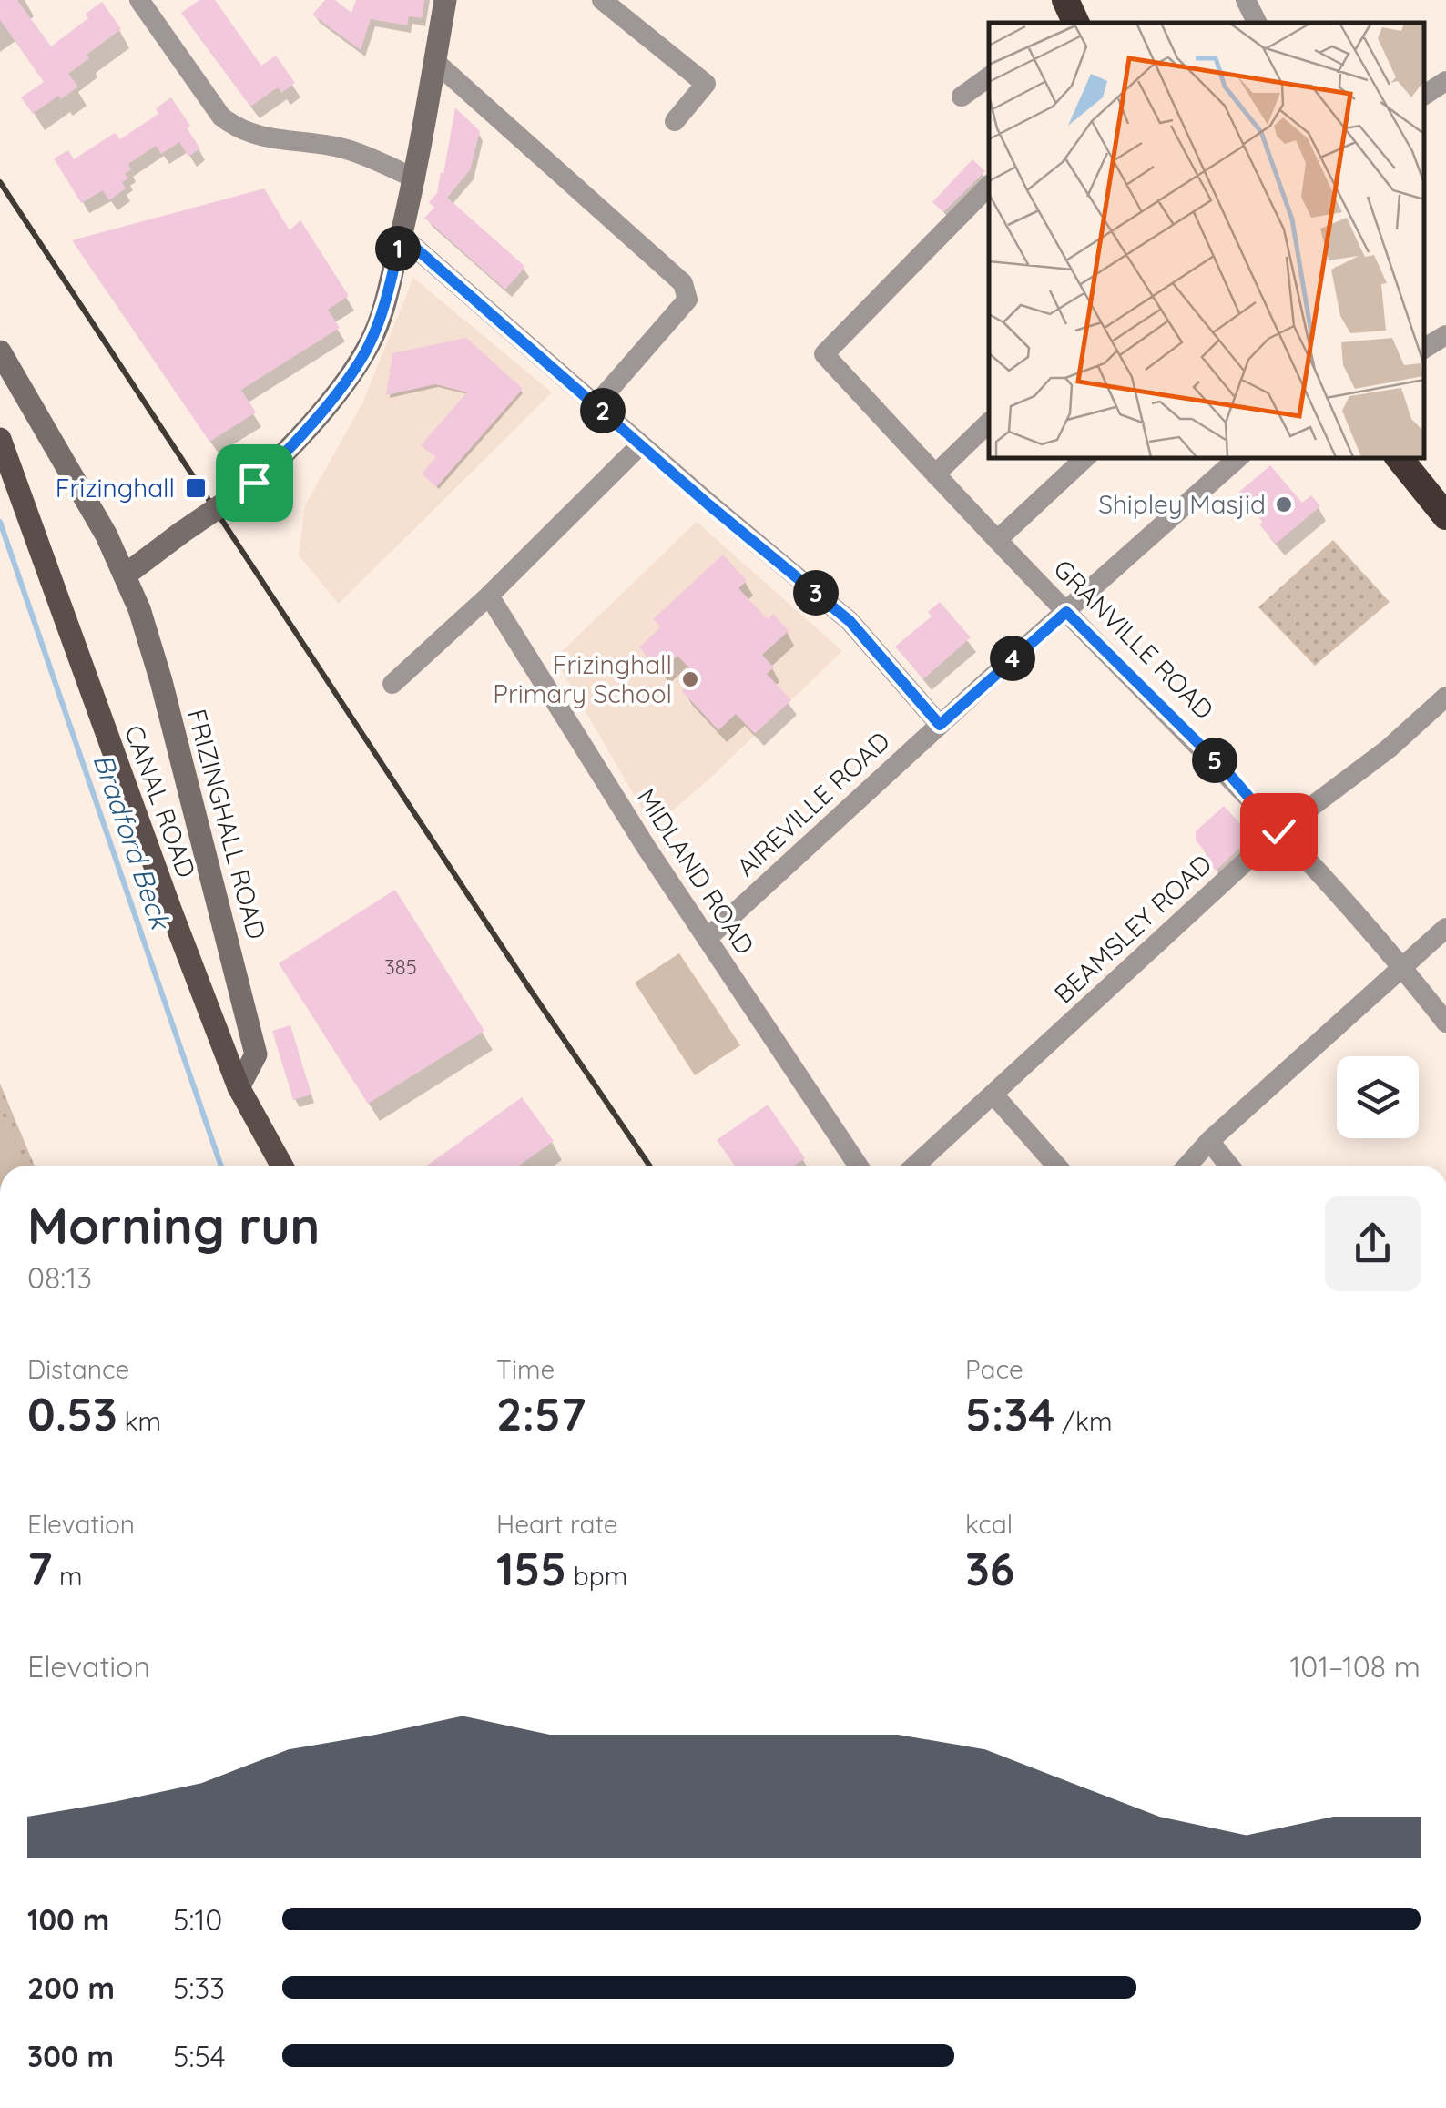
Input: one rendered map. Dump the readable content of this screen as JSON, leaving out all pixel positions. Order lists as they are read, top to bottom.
{
  "streets": {
    "main road": ["CANAL ROAD"],
    "street": [
      "GRANVILLE ROAD",
      "AIREVILLE ROAD",
      "FRIZINGHALL ROAD",
      "MIDLAND ROAD",
      "BEAMSLEY ROAD"
    ]
  },
  "crossings": [
    ["GRANVILLE ROAD", "AIREVILLE ROAD"],
    ["GRANVILLE ROAD", "BEAMSLEY ROAD"],
    ["CANAL ROAD", "FRIZINGHALL ROAD"],
    ["AIREVILLE ROAD", "MIDLAND ROAD"]
  ],
  "water": ["Bradford Beck"],
  "places": {
    "transit": ["Frizinghall"],
    "other": ["Shipley Masjid", "Frizinghall Primary School"]
  },
  "house_numbers": ["385"],
  "page": {
    "pins": [
      "1",
      "2",
      "3",
      "4",
      "5"
    ],
    "heading": ["Morning run", "08:13"],
    "stats": [
      ["Distance", "0.53 km"],
      ["Time", "2:57"],
      ["Pace", "5:34 /km"],
      ["Elevation", "7 m"],
      ["Heart rate", "155 bpm"],
      ["kcal", "36"]
    ],
    "chart": ["Elevation", "101–108 m"],
    "list": [
      {
        "name": "100 m",
        "note": "5:10"
      },
      {
        "name": "200 m",
        "note": "5:33"
      },
      {
        "name": "300 m",
        "note": "5:54"
      }
    ]
  }
}
